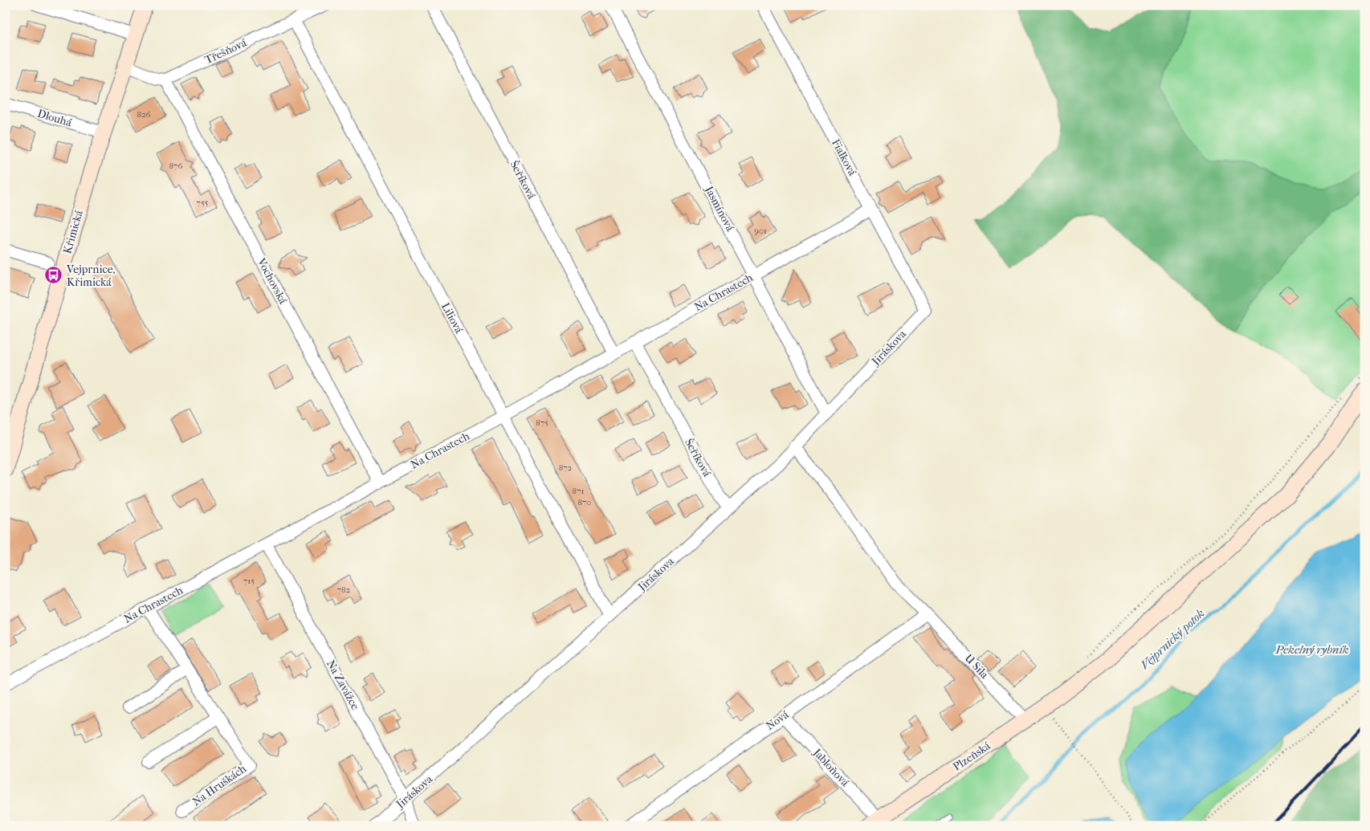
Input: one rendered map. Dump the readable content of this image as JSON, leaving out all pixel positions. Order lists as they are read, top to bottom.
{
  "streets": {
    "main road": ["Křimická", "Plzeňská"],
    "street": [
      "Třešňová",
      "Dlouhá",
      "Fialková",
      "Šeříková",
      "Jasmínová",
      "Vochovská",
      "Na Chrastech",
      "Liliová",
      "Jiráskova",
      "U Sila",
      "Na Zavážce",
      "Nová",
      "Jabloňová",
      "Na Hruškách"
    ]
  },
  "crossings": [
    ["Třešňová", "Vochovská"],
    ["Třešňová", "Liliová"],
    ["Dlouhá", "Křimická"],
    ["Fialková", "Na Chrastech"],
    ["Fialková", "Jiráskova"],
    ["Šeříková", "Na Chrastech"],
    ["Šeříková", "Jiráskova"],
    ["Jasmínová", "Na Chrastech"],
    ["Jasmínová", "Jiráskova"],
    ["Vochovská", "Na Chrastech"],
    ["Na Chrastech", "Liliová"],
    ["Na Chrastech", "Na Zavážce"],
    ["Na Chrastech", "Na Hruškách"],
    ["Liliová", "Jiráskova"],
    ["Jiráskova", "U Sila"],
    ["Jiráskova", "Na Zavážce"],
    ["U Sila", "Nová"],
    ["U Sila", "Plzeňská"],
    ["Nová", "Jabloňová"],
    ["Plzeňská", "Jabloňová"]
  ],
  "water": ["Vejprnický potok", "Pekelný rybník"],
  "places": {
    "bus stop": ["Vejprnice, Křimická"]
  },
  "house_numbers": [
    "826",
    "876",
    "755",
    "901",
    "875",
    "872",
    "871",
    "870",
    "715",
    "782"
  ]
}
